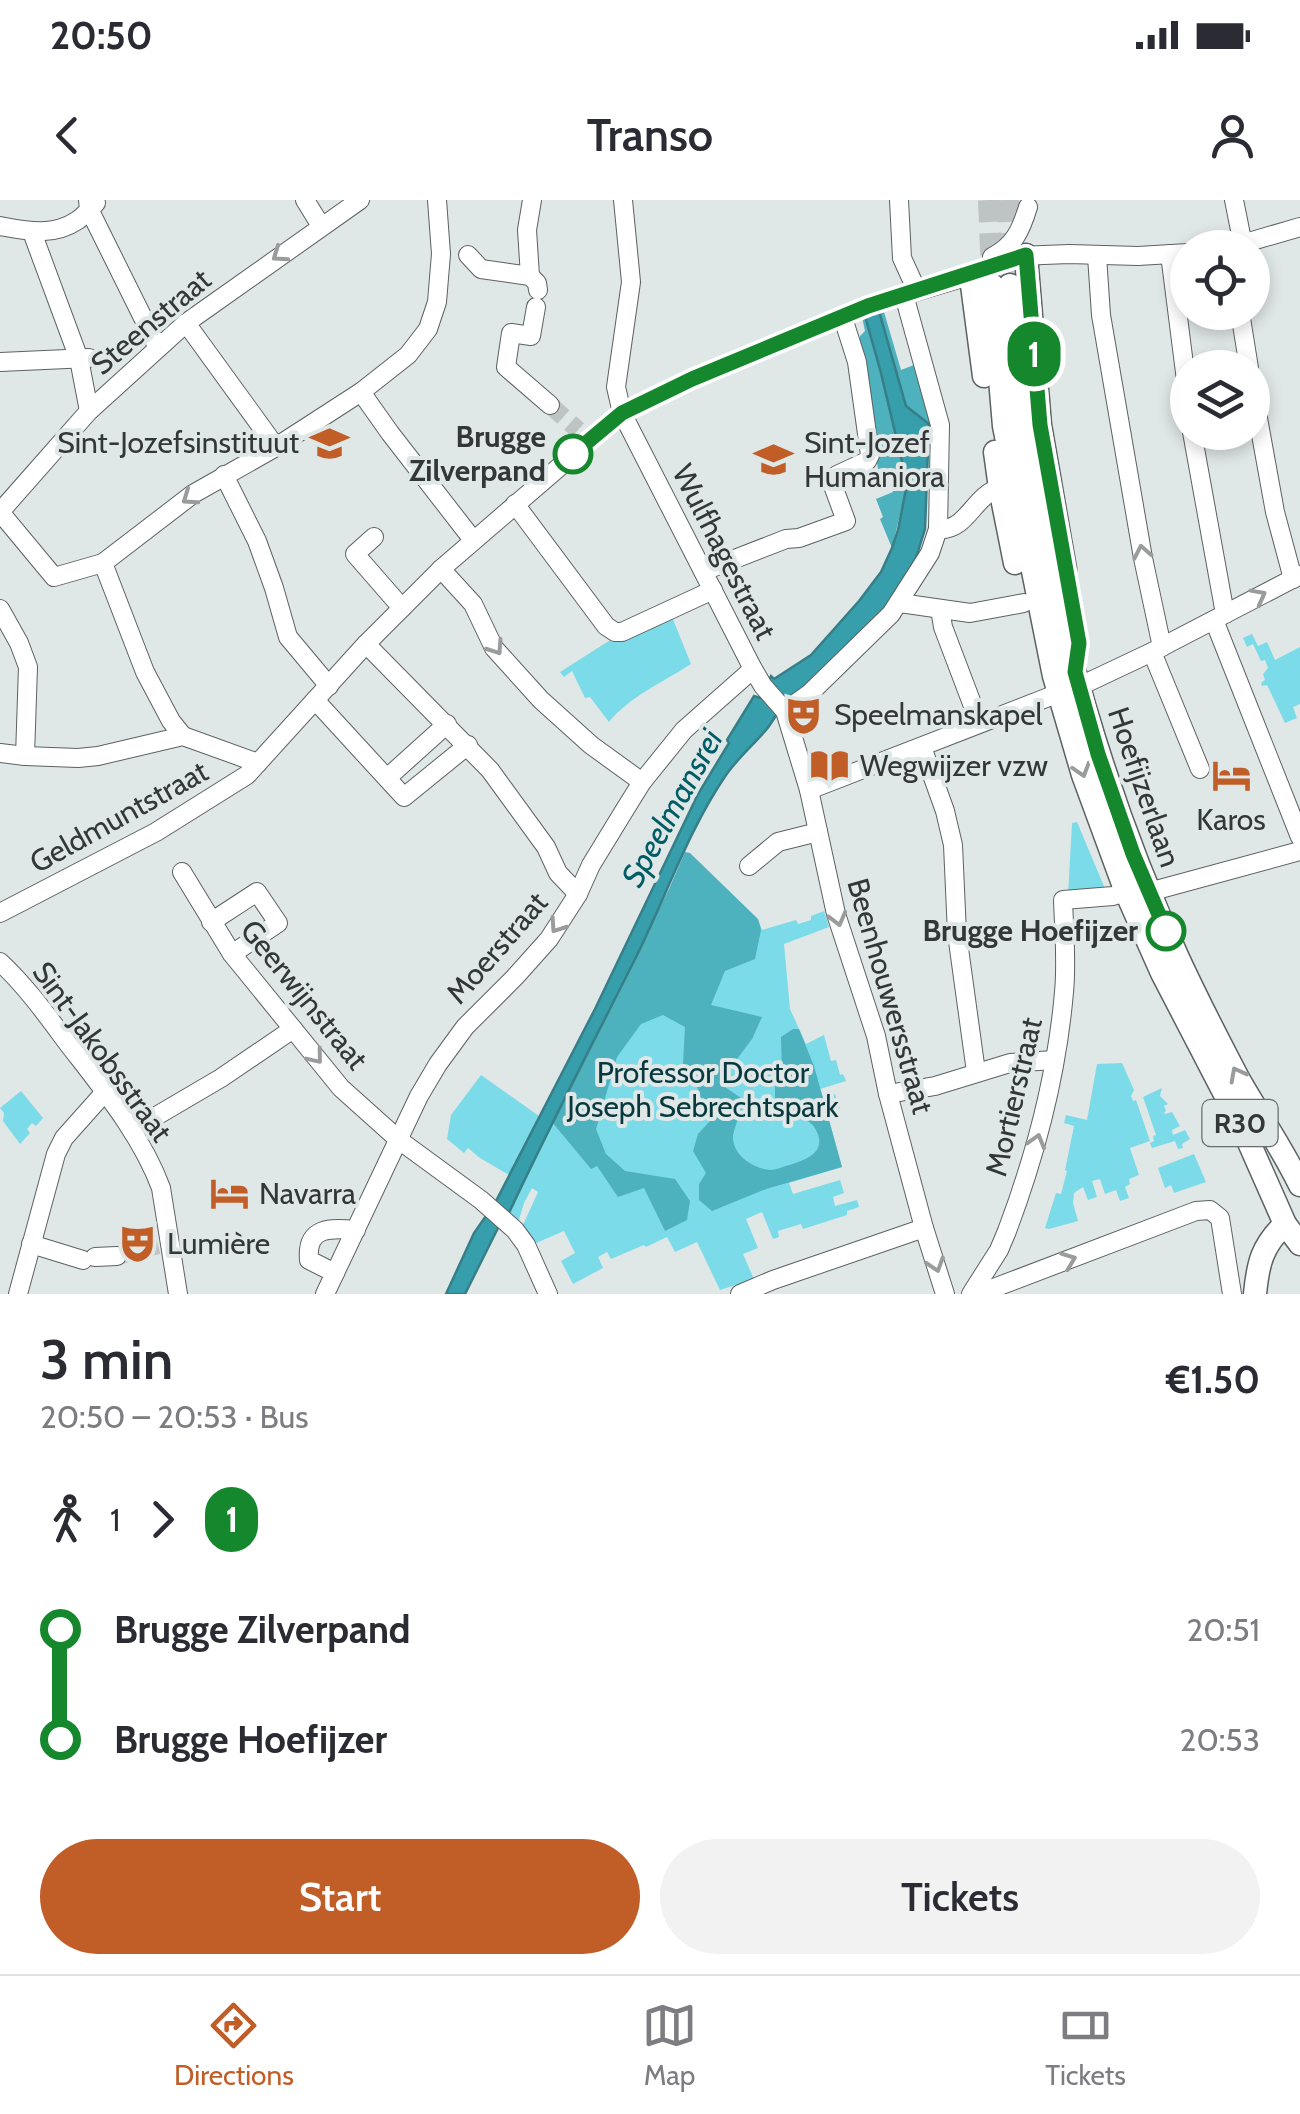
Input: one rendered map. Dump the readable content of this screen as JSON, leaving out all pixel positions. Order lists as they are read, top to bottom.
{
  "streets": {
    "main road": ["Hoefijzerlaan", "R30"],
    "street": [
      "Steenstraat",
      "Wulfhagestraat",
      "Geldmuntstraat",
      "Moerstraat",
      "Geerwijnstraat",
      "Beenhouwersstraat",
      "Sint-Jakobsstraat",
      "Mortierstraat"
    ]
  },
  "crossings": [
    ["Wulfhagestraat", "Geldmuntstraat"],
    ["Wulfhagestraat", "Moerstraat"],
    ["Wulfhagestraat", "Beenhouwersstraat"],
    ["Hoefijzerlaan", "Geldmuntstraat"],
    ["Hoefijzerlaan", "Mortierstraat"],
    ["Moerstraat", "Geerwijnstraat"]
  ],
  "one_way": ["Moerstraat", "Mortierstraat"],
  "water": ["Speelmansrei"],
  "parks": ["Professor Doctor Joseph Sebrechtspark"],
  "places": {
    "school or university": ["Sint-Jozefsinstituut", "Sint-Jozef Humaniora"],
    "other": ["Brugge Zilverpand", "Brugge Hoefijzer"],
    "theatre": ["Speelmanskapel", "Lumière"],
    "library": ["Wegwijzer vzw"],
    "hotel": ["Karos", "Navarra"]
  },
  "lines": ["bus line 1"],
  "page": {
    "status": "20:50",
    "header": "Transo",
    "on_map": "1",
    "heading": ["3 min", "20:50 – 20:53 · Bus", "€1.50"],
    "legs": ["1", "1"],
    "list": [
      {
        "name": "Brugge Zilverpand",
        "value": "20:51"
      },
      {
        "name": "Brugge Hoefijzer",
        "value": "20:53"
      }
    ],
    "buttons": ["Start", "Tickets"],
    "tabs": ["Directions", "Map", "Tickets"]
  }
}
